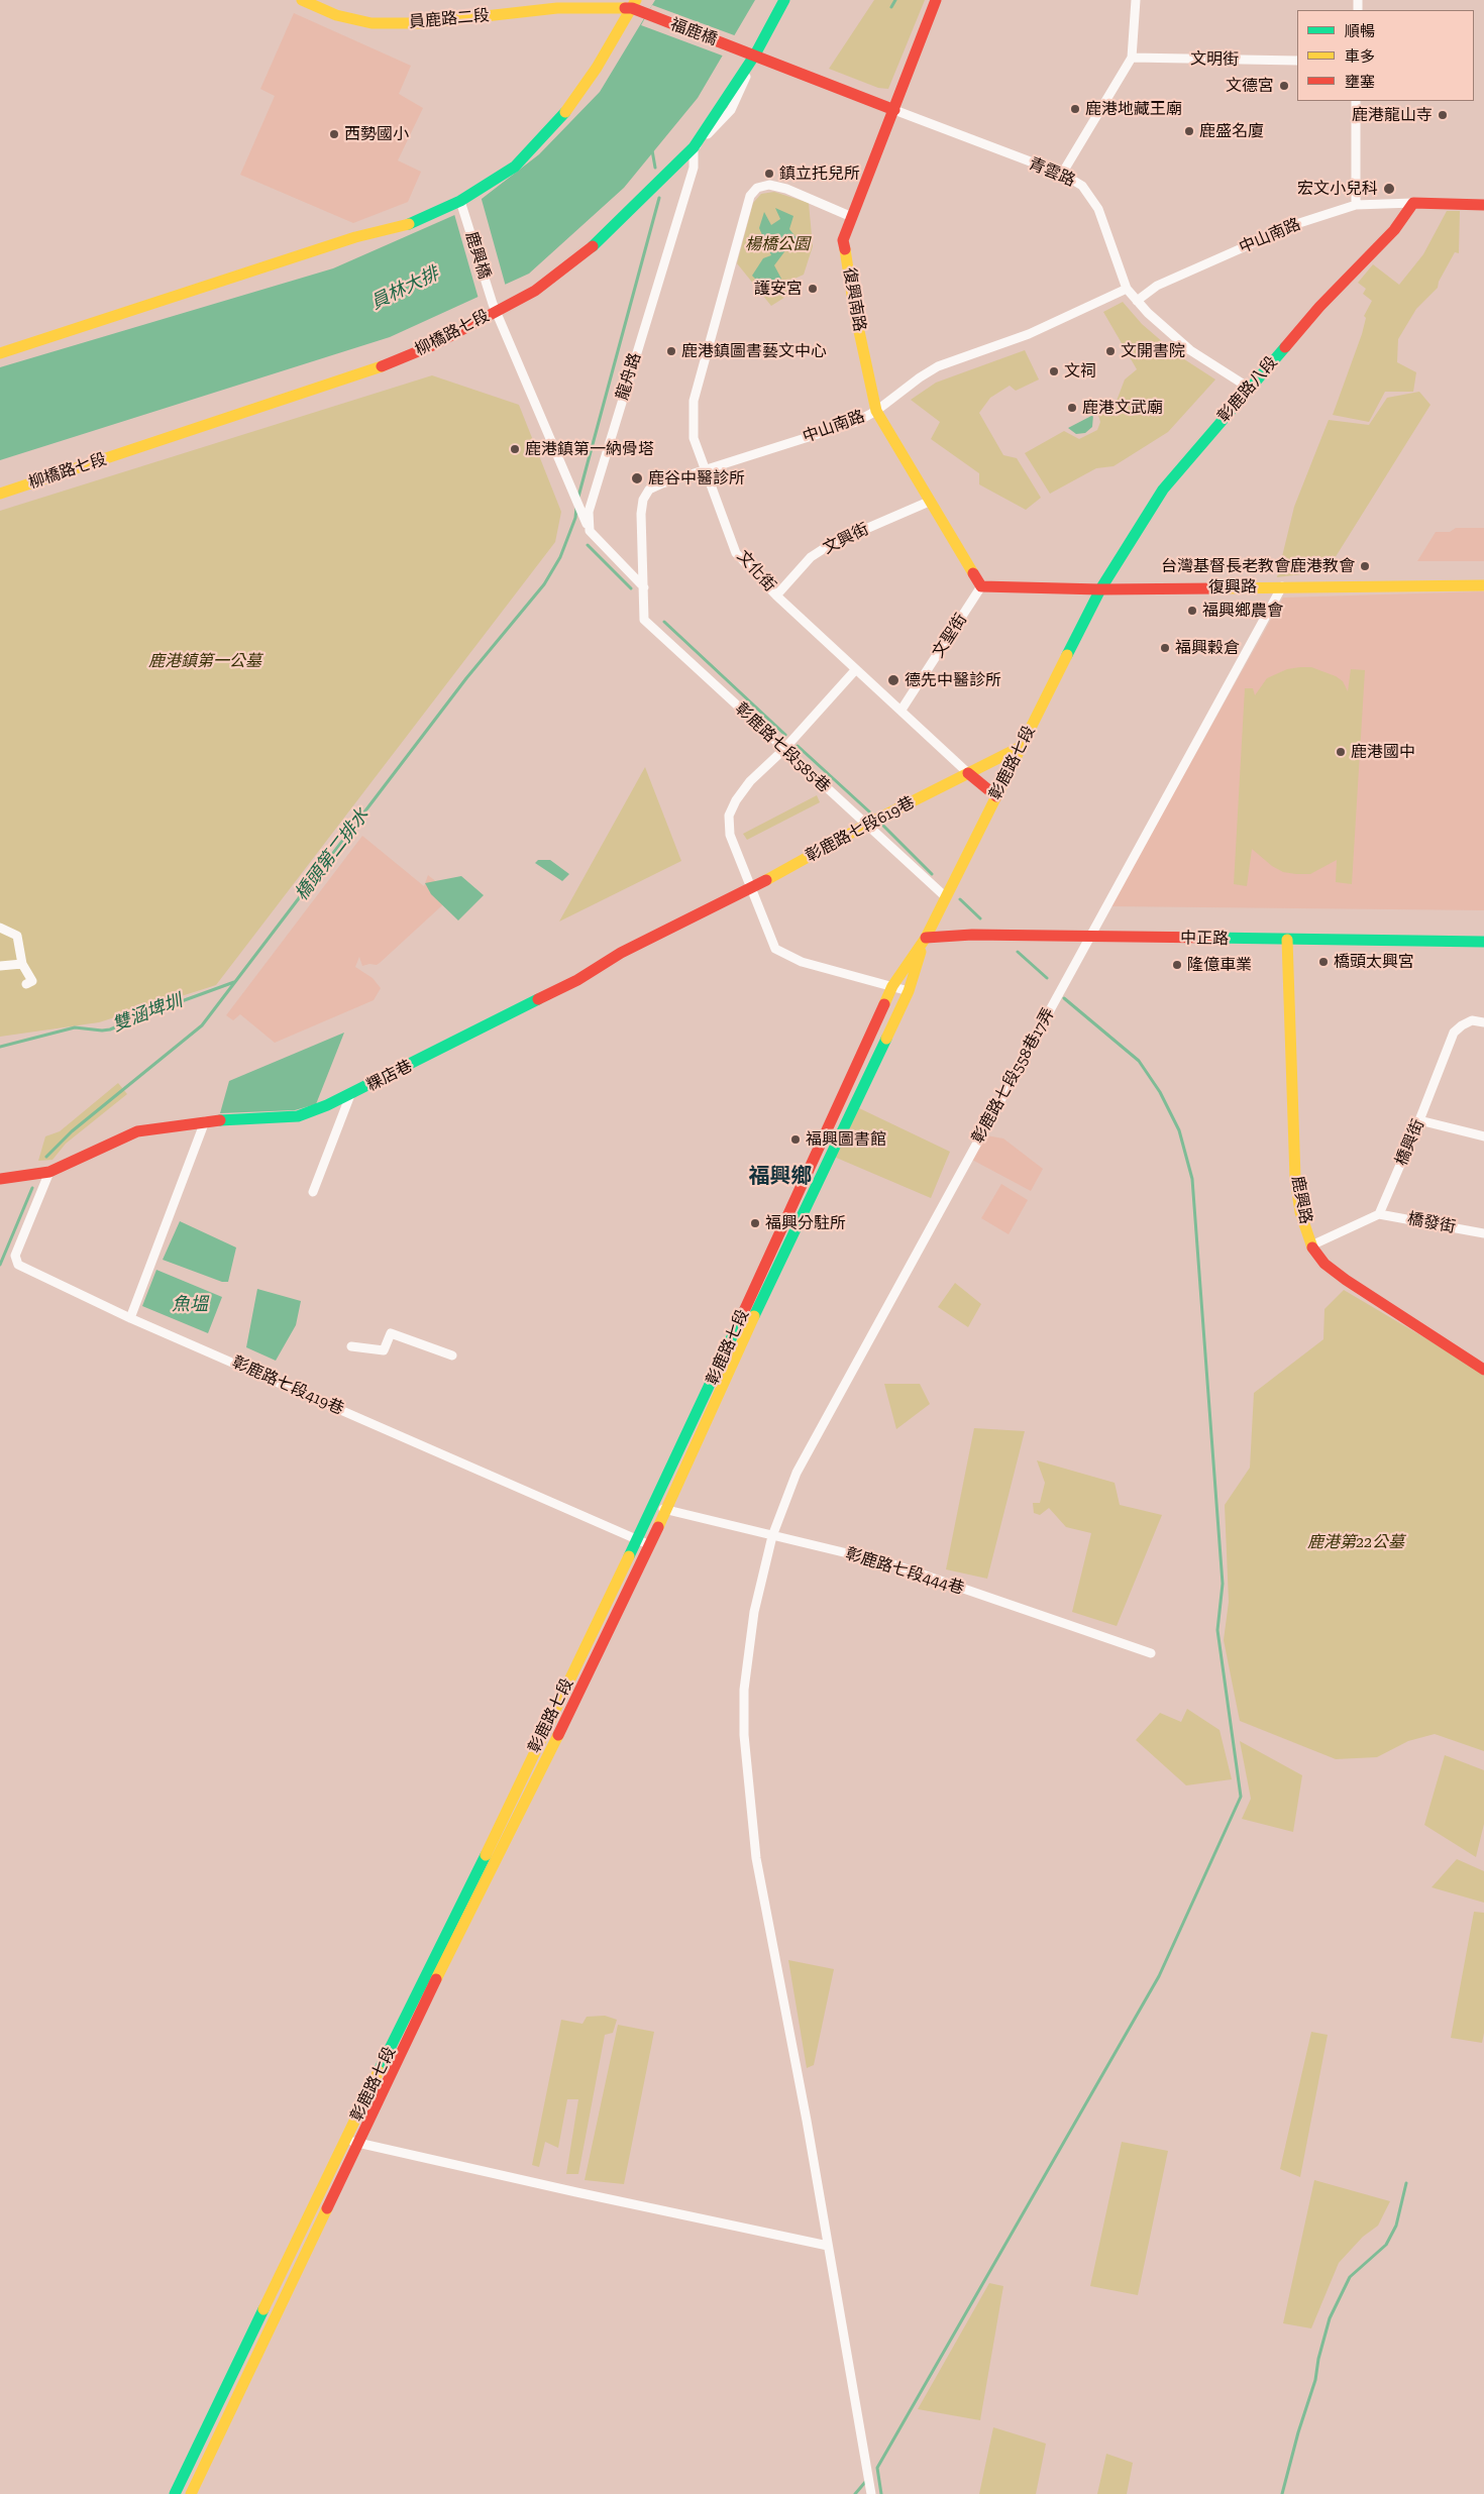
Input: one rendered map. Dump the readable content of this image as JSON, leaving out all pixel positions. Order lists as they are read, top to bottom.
{
  "streets": {
    "main road": [
      "員鹿路二段",
      "福鹿橋",
      "青雲路",
      "復興南路",
      "柳橋路七段",
      "彰鹿路八段",
      "文化街",
      "復興路",
      "彰鹿路七段",
      "彰鹿路七段619巷",
      "中正路",
      "粿店巷",
      "鹿興路"
    ],
    "street": [
      "文明街",
      "中山南路",
      "鹿興橋",
      "龍舟路",
      "文興街",
      "文聖街",
      "彰鹿路七段585巷",
      "彰鹿路七段558巷17弄",
      "橋興街",
      "橋發街",
      "彰鹿路七段419巷",
      "彰鹿路七段444巷"
    ]
  },
  "crossings": [
    ["員鹿路二段", "福鹿橋"],
    ["福鹿橋", "青雲路"],
    ["福鹿橋", "柳橋路七段"],
    ["青雲路", "中山南路"],
    ["青雲路", "復興南路"],
    ["青雲路", "彰鹿路八段"],
    ["中山南路", "復興南路"],
    ["中山南路", "彰鹿路八段"],
    ["中山南路", "文化街"],
    ["中山南路", "彰鹿路七段585巷"],
    ["鹿興橋", "柳橋路七段"],
    ["鹿興橋", "龍舟路"],
    ["復興南路", "文興街"],
    ["復興南路", "文化街"],
    ["復興南路", "復興路"],
    ["復興南路", "文聖街"],
    ["柳橋路七段", "龍舟路"],
    ["彰鹿路八段", "復興路"],
    ["彰鹿路八段", "彰鹿路七段"],
    ["文興街", "文化街"],
    ["文化街", "文聖街"],
    ["文化街", "彰鹿路七段"],
    ["文化街", "彰鹿路七段619巷"],
    ["復興路", "文聖街"],
    ["復興路", "彰鹿路七段"],
    ["復興路", "彰鹿路七段558巷17弄"],
    ["彰鹿路七段585巷", "彰鹿路七段"],
    ["彰鹿路七段585巷", "彰鹿路七段619巷"],
    ["彰鹿路七段", "彰鹿路七段619巷"],
    ["彰鹿路七段", "中正路"],
    ["彰鹿路七段", "彰鹿路七段419巷"],
    ["彰鹿路七段", "彰鹿路七段444巷"],
    ["彰鹿路七段619巷", "粿店巷"],
    ["中正路", "彰鹿路七段558巷17弄"],
    ["中正路", "鹿興路"],
    ["粿店巷", "彰鹿路七段419巷"],
    ["彰鹿路七段558巷17弄", "彰鹿路七段444巷"],
    ["橋興街", "橋發街"]
  ],
  "districts": ["福興鄉"],
  "water": [
    "員林大排",
    "橋頭第二排水",
    "雙涵埤圳",
    "魚塭"
  ],
  "parks": ["楊橋公園", "鹿港鎮第一公墓", "鹿港第22公墓"],
  "places": [
    "文德宮",
    "鹿港地藏王廟",
    "鹿港龍山寺",
    "鹿盛名廈",
    "西勢國小",
    "鎮立托兒所",
    "宏文小兒科",
    "護安宮",
    "鹿港鎮圖書藝文中心",
    "文開書院",
    "文祠",
    "鹿港文武廟",
    "鹿港鎮第一納骨塔",
    "鹿谷中醫診所",
    "台灣基督長老教會鹿港教會",
    "福興鄉農會",
    "福興穀倉",
    "德先中醫診所",
    "鹿港國中",
    "橋頭太興宮",
    "隆億車業",
    "福興圖書館",
    "福興分駐所"
  ],
  "legend": ["順暢", "車多", "壅塞"]
}
